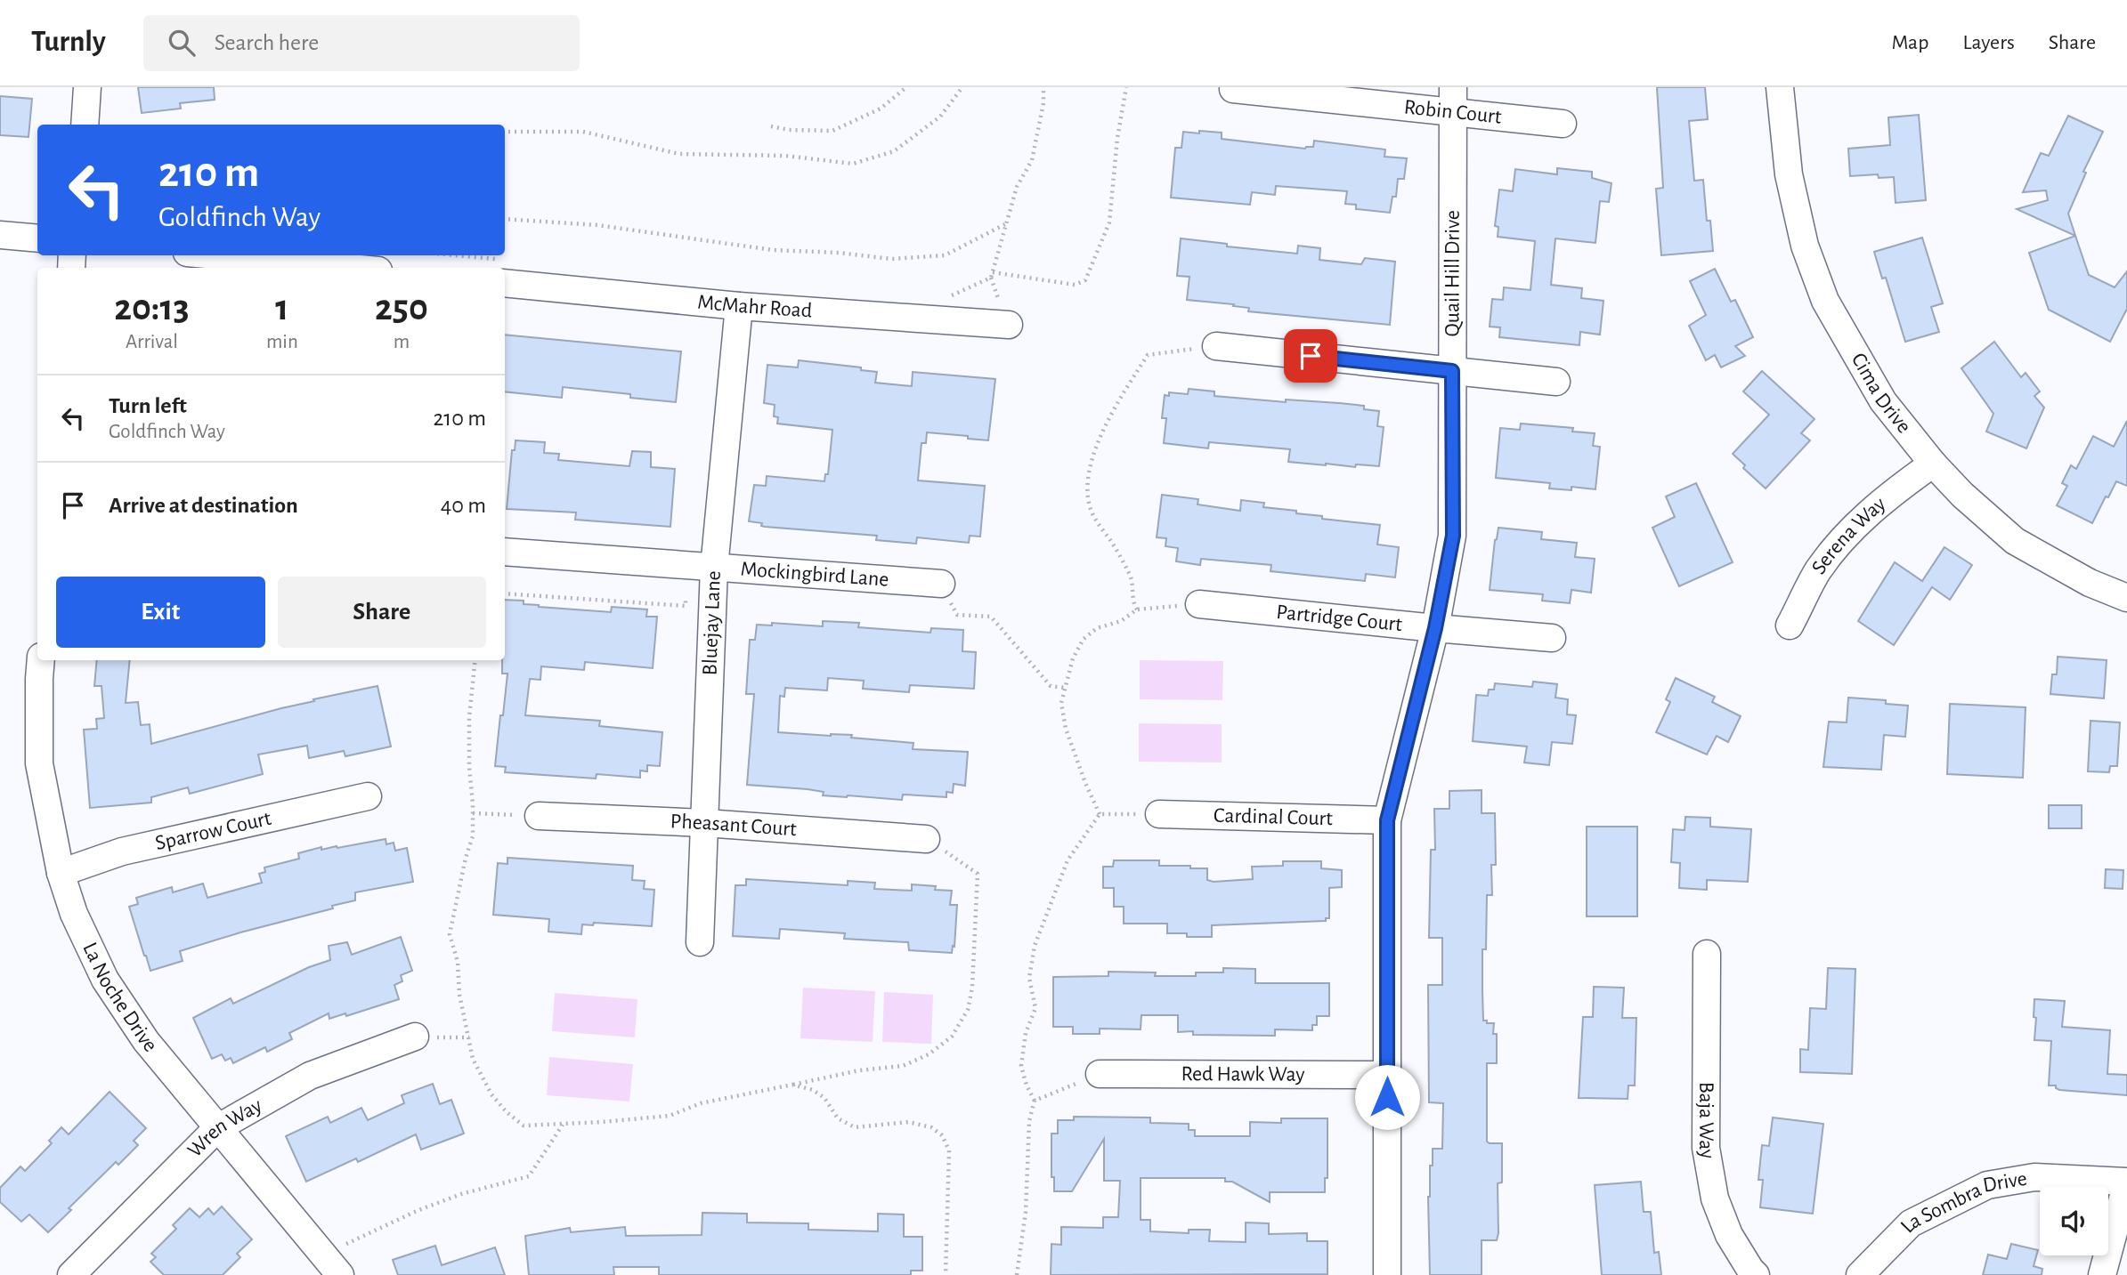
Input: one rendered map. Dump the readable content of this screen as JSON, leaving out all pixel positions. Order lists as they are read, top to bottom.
{
  "streets": {
    "street": [
      "Robin Court",
      "Quail Hill Drive",
      "McMahr Road",
      "Cima Drive",
      "Serena Way",
      "Mockingbird Lane",
      "Partridge Court",
      "Bluejay Lane",
      "Cardinal Court",
      "Pheasant Court",
      "Sparrow Court",
      "La Noche Drive",
      "Red Hawk Way",
      "Baja Way",
      "Wren Way",
      "La Sombra Drive"
    ]
  },
  "crossings": [
    ["Robin Court", "Quail Hill Drive"],
    ["Quail Hill Drive", "Partridge Court"],
    ["Quail Hill Drive", "Cardinal Court"],
    ["Quail Hill Drive", "Red Hawk Way"],
    ["McMahr Road", "Bluejay Lane"],
    ["Cima Drive", "Serena Way"],
    ["Mockingbird Lane", "Bluejay Lane"],
    ["Bluejay Lane", "Pheasant Court"],
    ["Sparrow Court", "La Noche Drive"],
    ["La Noche Drive", "Wren Way"]
  ],
  "page": {
    "header": "Turnly",
    "search": "Search here",
    "nav": ["Map", "Layers", "Share"],
    "turn": ["210 m", "Goldfinch Way"],
    "eta": [
      "20:13",
      "Arrival",
      "1",
      "min",
      "250",
      "m"
    ],
    "list": [
      {
        "name": "Turn left",
        "note": "Goldfinch Way",
        "value": "210 m"
      },
      {
        "name": "Arrive at destination",
        "value": "40 m"
      }
    ],
    "buttons": ["Exit", "Share"]
  }
}
